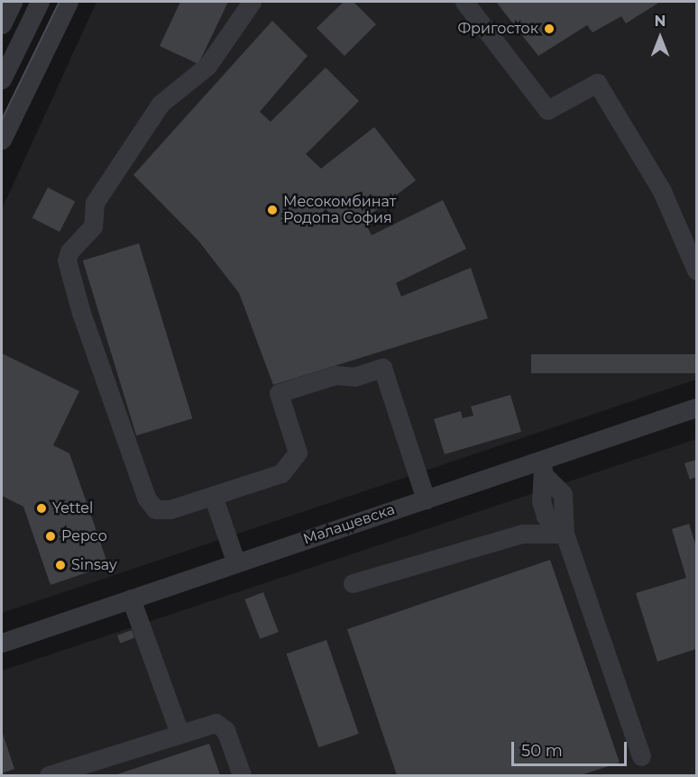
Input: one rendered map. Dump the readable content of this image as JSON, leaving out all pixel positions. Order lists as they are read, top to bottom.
{
  "streets": {
    "street": ["Малашевска"]
  },
  "places": [
    "Фригосток",
    "Месокомбинат Родопа София",
    "Yettel",
    "Pepco",
    "Sinsay"
  ],
  "scale_bar": "50 m",
  "north": "top"
}
